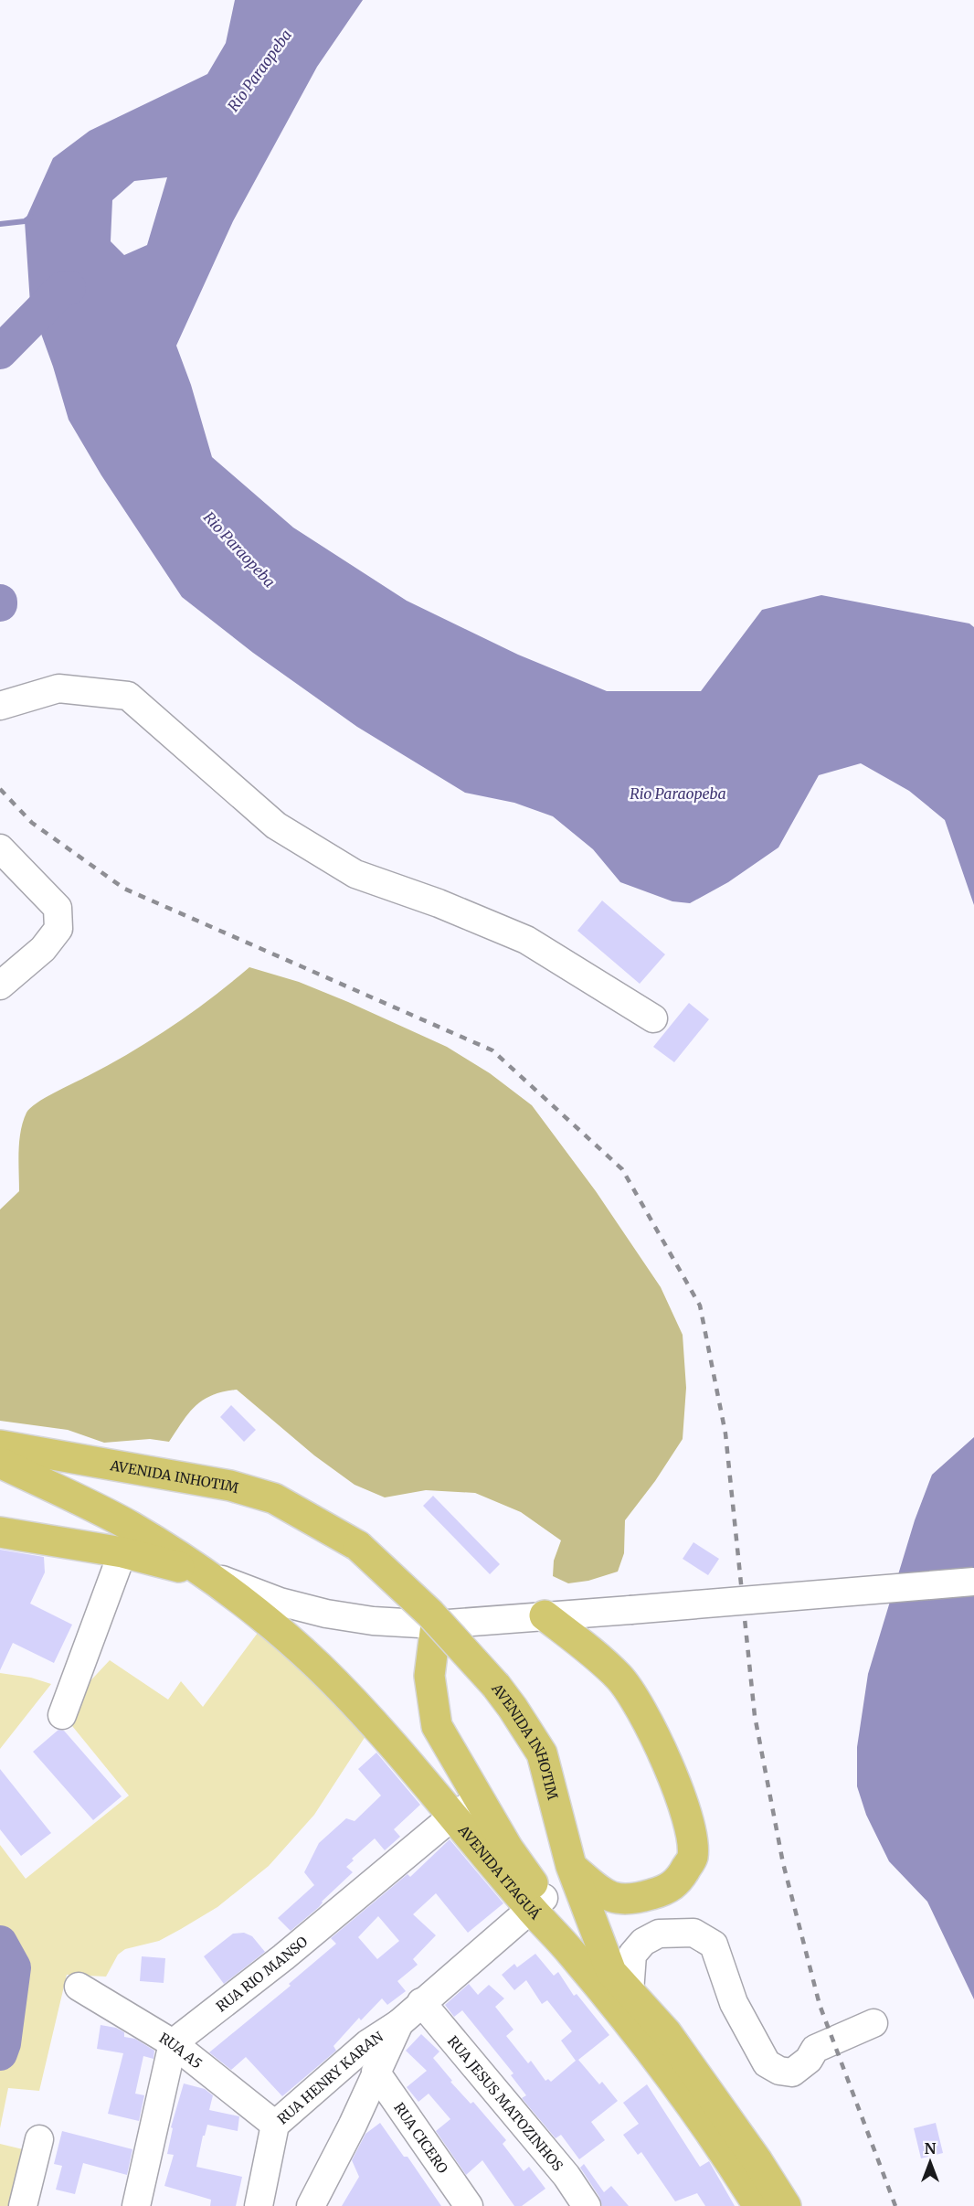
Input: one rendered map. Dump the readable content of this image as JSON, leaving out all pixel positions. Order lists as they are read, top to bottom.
{
  "streets": {
    "main road": ["AVENIDA INHOTIM", "AVENIDA ITAGUÁ"],
    "street": [
      "RUA RIO MANSO",
      "RUA A5",
      "RUA HENRY KARAN",
      "RUA JESUS MATOZINHOS",
      "RUA CICERO"
    ]
  },
  "crossings": [
    ["AVENIDA ITAGUÁ", "RUA RIO MANSO"],
    ["AVENIDA ITAGUÁ", "RUA HENRY KARAN"],
    ["RUA RIO MANSO", "RUA A5"],
    ["RUA A5", "RUA HENRY KARAN"],
    ["RUA HENRY KARAN", "RUA JESUS MATOZINHOS"],
    ["RUA HENRY KARAN", "RUA CICERO"]
  ],
  "water": ["Rio Paraopeba"],
  "north": "top"
}
